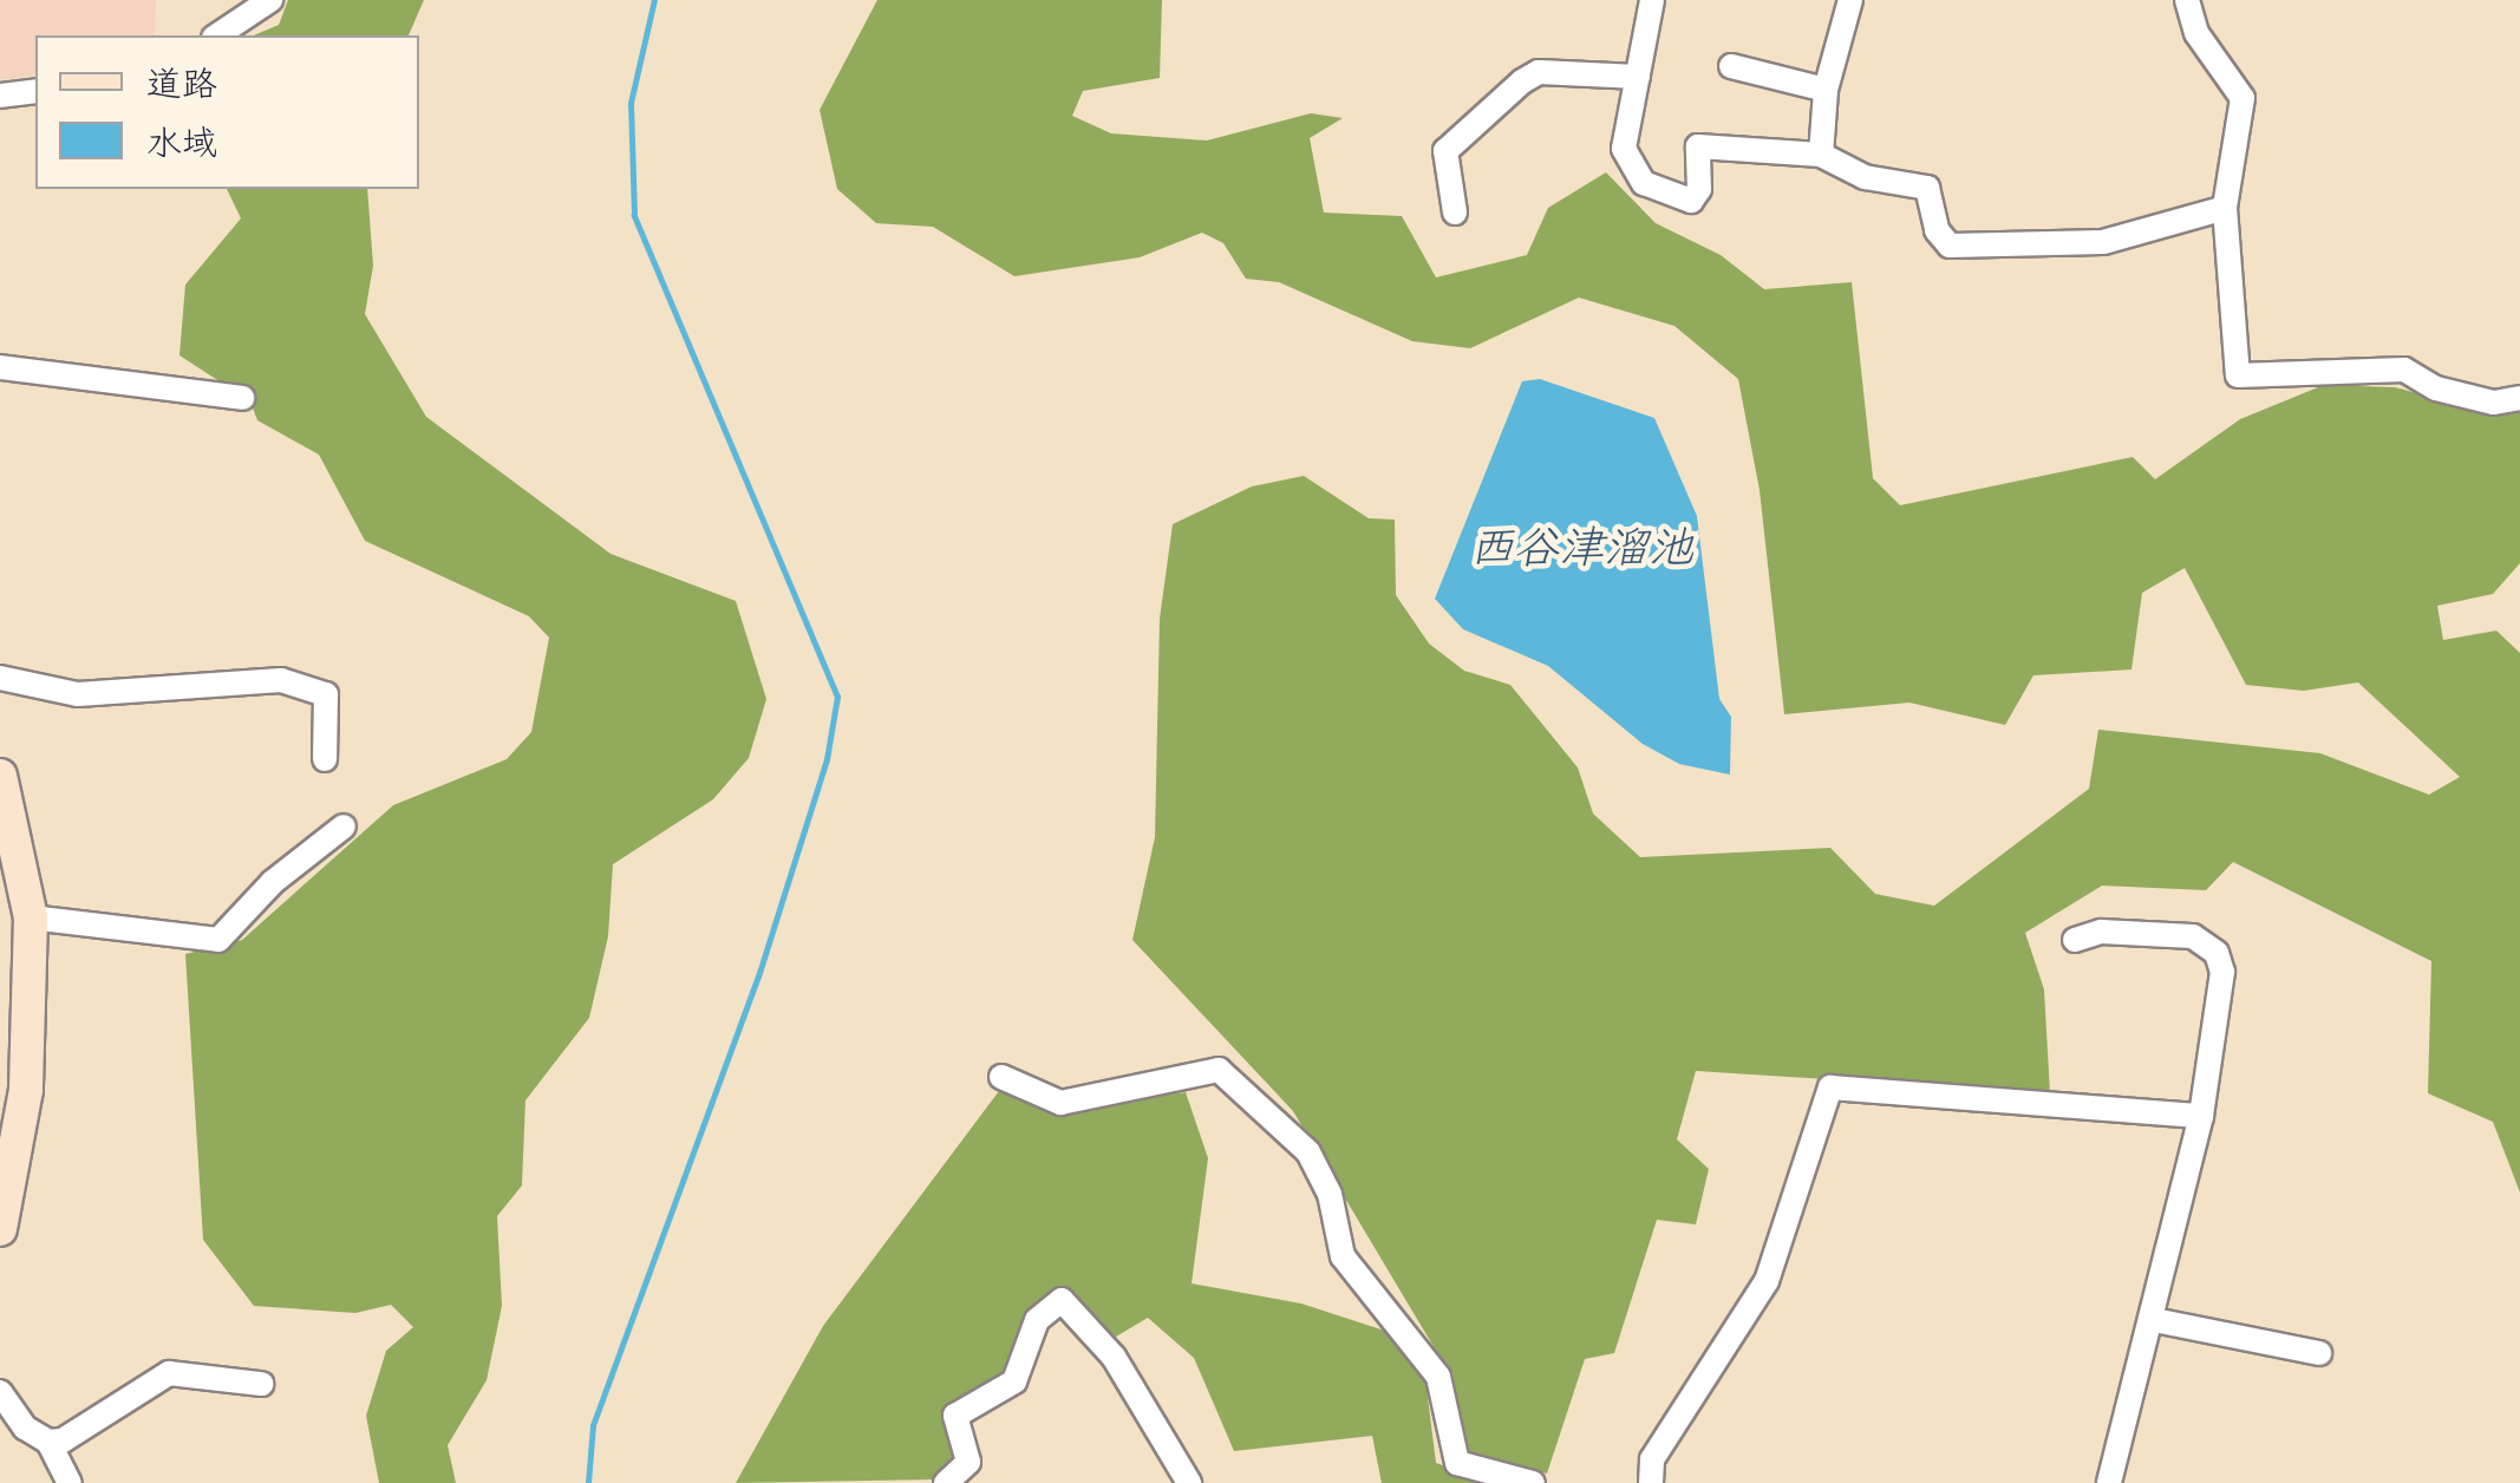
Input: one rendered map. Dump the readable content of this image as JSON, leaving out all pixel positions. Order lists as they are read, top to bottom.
{
  "water": ["西谷津溜池"],
  "legend": ["道路", "水域"]
}
